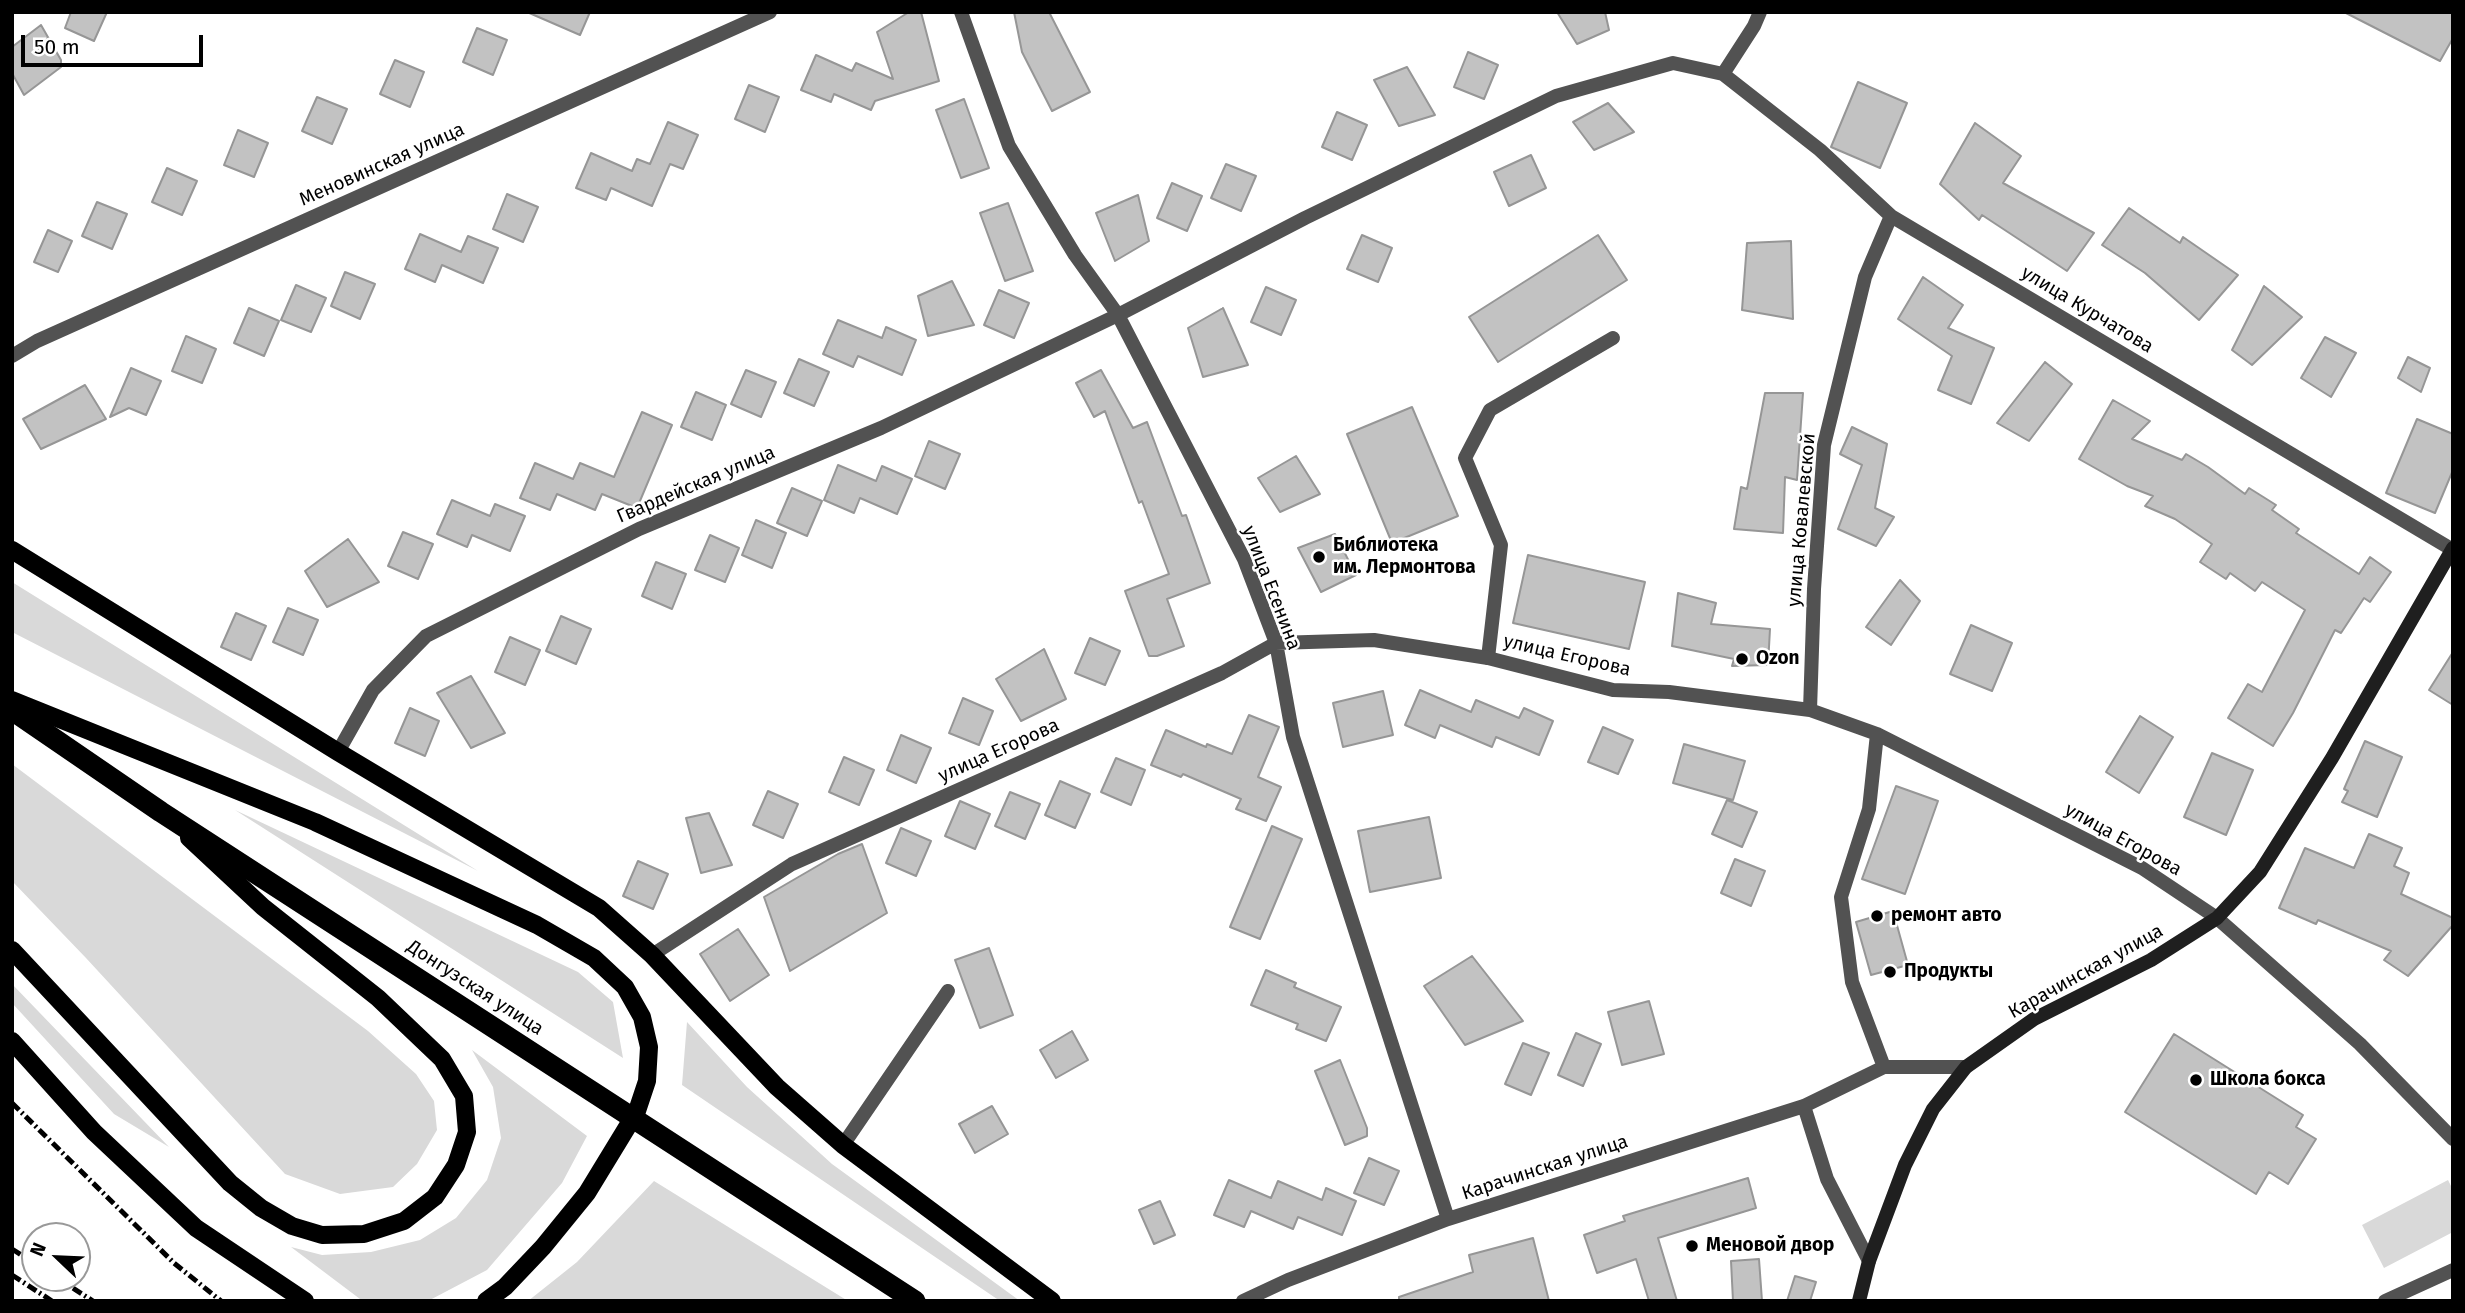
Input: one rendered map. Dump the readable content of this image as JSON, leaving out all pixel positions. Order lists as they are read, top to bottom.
{
  "streets": {
    "highway": ["Донгузская улица"],
    "street": [
      "Меновинская улица",
      "улица Курчатова",
      "Гвардейская улица",
      "улица Ковалевской",
      "улица Есенина",
      "улица Егорова",
      "Карачинская улица"
    ]
  },
  "crossings": [
    ["улица Курчатова", "Гвардейская улица"],
    ["улица Курчатова", "улица Ковалевской"],
    ["улица Курчатова", "Карачинская улица"],
    ["Гвардейская улица", "улица Есенина"],
    ["улица Ковалевской", "улица Егорова"],
    ["улица Есенина", "улица Егорова"],
    ["улица Есенина", "Карачинская улица"],
    ["улица Егорова", "Карачинская улица"]
  ],
  "places": [
    "Библиотека им. Лермонтова",
    "Ozon",
    "ремонт авто",
    "Продукты",
    "Школа бокса",
    "Меновой двор"
  ],
  "scale_bar": "50 m",
  "north": "top left"
}
